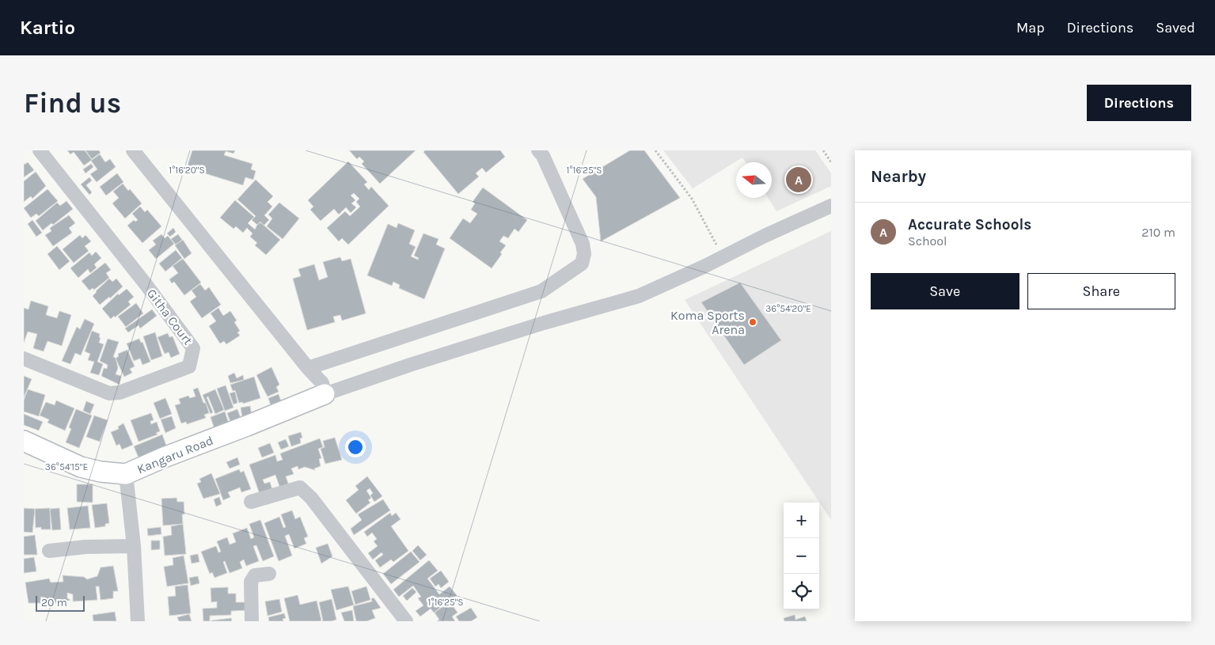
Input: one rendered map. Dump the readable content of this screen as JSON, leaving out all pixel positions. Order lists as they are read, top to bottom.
{
  "streets": {
    "street": ["Githa Court", "Kangaru Road"]
  },
  "places": ["Koma Sports Arena"],
  "scale_bar": "20 m",
  "north": "left",
  "page": {
    "header": "Kartio",
    "nav": ["Map", "Directions", "Saved"],
    "buttons": [
      "Directions",
      ["Save", "Share"]
    ],
    "title": "Find us",
    "heading": "Nearby",
    "pins": "A",
    "list": [
      {
        "mark": "A",
        "name": "Accurate Schools",
        "note": "School",
        "value": "210 m"
      }
    ],
    "map_buttons": ["+", "−"],
    "scale": "20 m"
  },
  "coordinates": [
    "1°16'20\"S",
    "1°16'25\"S",
    "36°54'20\"E",
    "36°54'15\"E"
  ]
}
